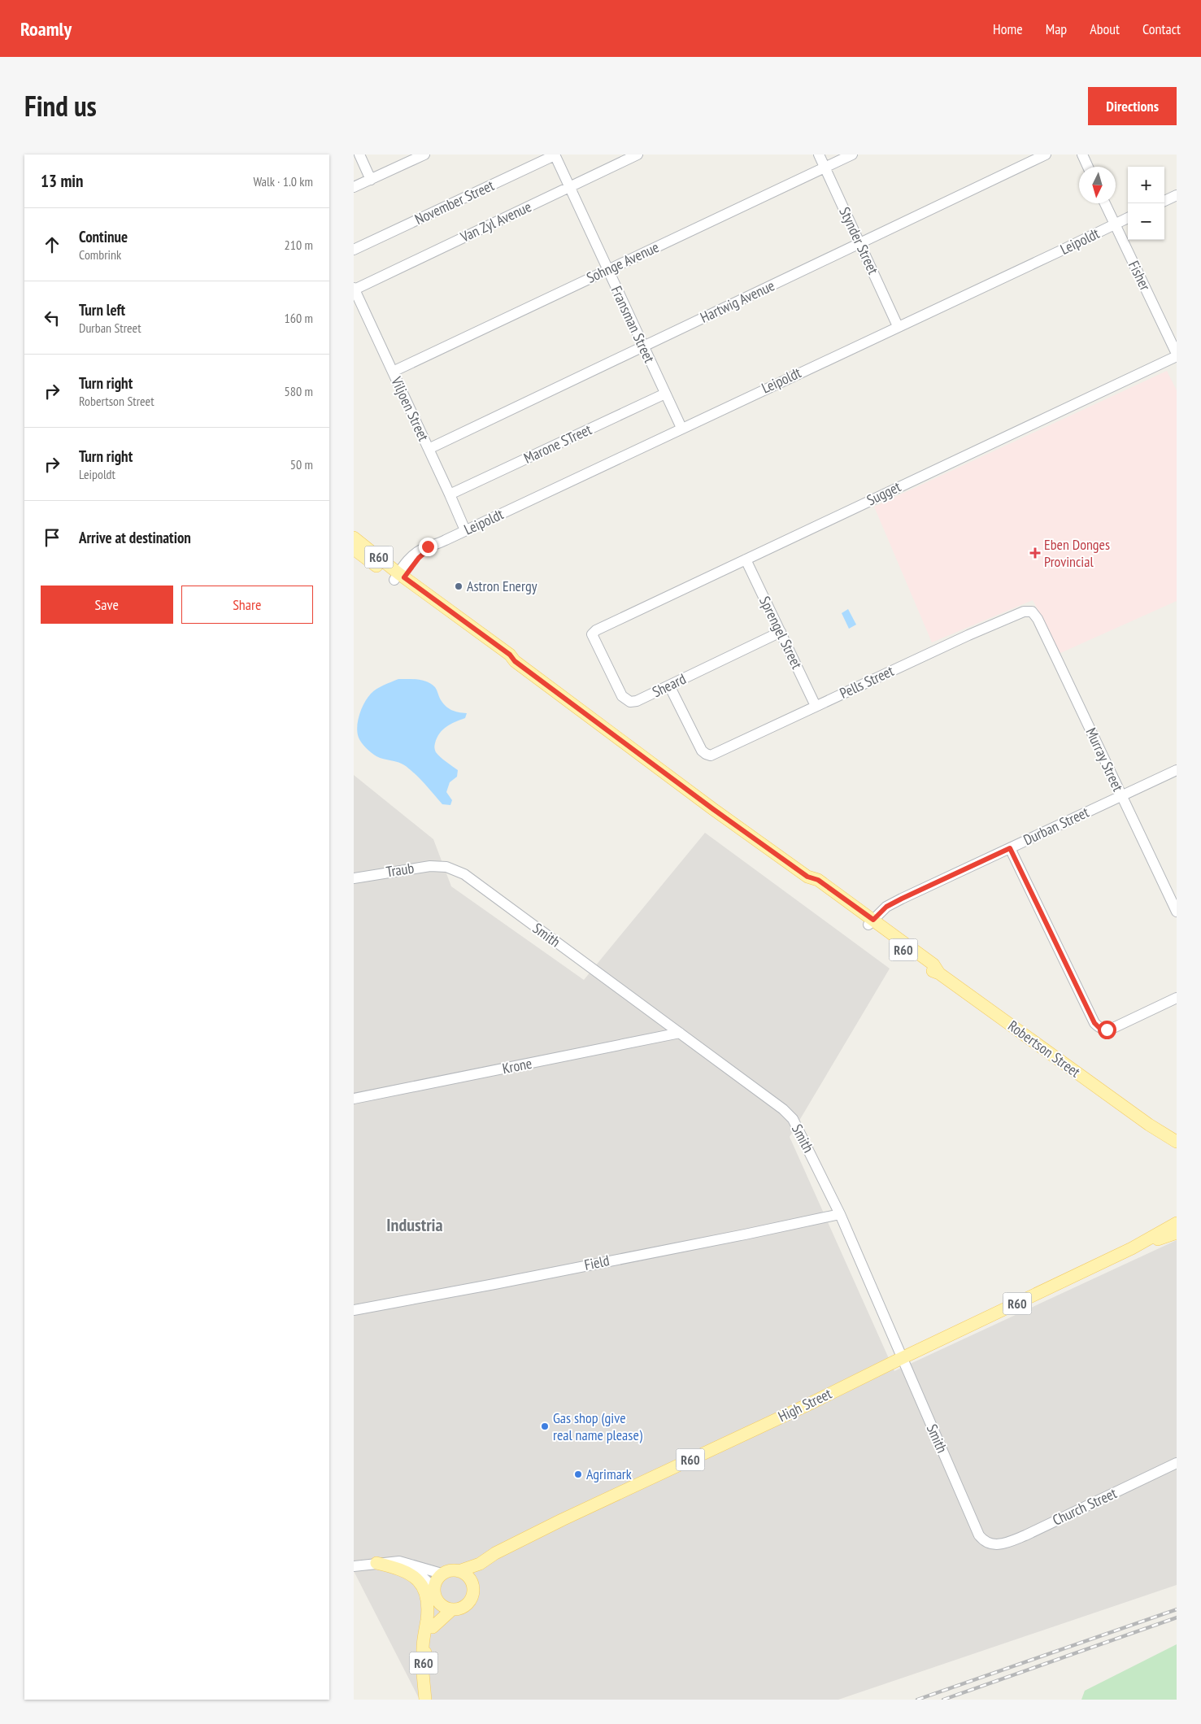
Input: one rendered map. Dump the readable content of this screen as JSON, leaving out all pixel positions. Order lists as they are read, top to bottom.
{
  "streets": {
    "main road": ["R60", "Robertson Street", "High Street"],
    "street": [
      "November Street",
      "Van Zyl Avenue",
      "Stynder Street",
      "Leipoldt",
      "Sohnge Avenue",
      "Fisher",
      "Hartwig Avenue",
      "Fransman Street",
      "Viljoen Street",
      "Marone STreet",
      "Sugget",
      "Sprengel Street",
      "Pells Street",
      "Sheard",
      "Murray Street",
      "Durban Street",
      "Traub",
      "Smith",
      "Krone",
      "Field",
      "Church Street"
    ]
  },
  "crossings": [
    ["November Street", "Fransman Street"],
    ["Van Zyl Avenue", "Fransman Street"],
    ["Van Zyl Avenue", "Viljoen Street"],
    ["Stynder Street", "Leipoldt"],
    ["Stynder Street", "Sohnge Avenue"],
    ["Stynder Street", "Hartwig Avenue"],
    ["Leipoldt", "Fisher"],
    ["Leipoldt", "Fransman Street"],
    ["Leipoldt", "Viljoen Street"],
    ["Leipoldt", "Robertson Street"],
    ["Sohnge Avenue", "Fransman Street"],
    ["Sohnge Avenue", "Viljoen Street"],
    ["Fisher", "Sugget"],
    ["Hartwig Avenue", "Fransman Street"],
    ["Hartwig Avenue", "Viljoen Street"],
    ["Fransman Street", "Marone STreet"],
    ["Viljoen Street", "Marone STreet"],
    ["Sugget", "Sprengel Street"],
    ["Sugget", "Sheard"],
    ["R60", "High Street"],
    ["Sprengel Street", "Pells Street"],
    ["Sprengel Street", "Sheard"],
    ["Pells Street", "Sheard"],
    ["Pells Street", "Murray Street"],
    ["Murray Street", "Durban Street"],
    ["Durban Street", "Robertson Street"],
    ["Traub", "Smith"],
    ["Smith", "Krone"],
    ["Smith", "Field"],
    ["Smith", "High Street"],
    ["Smith", "Church Street"]
  ],
  "districts": ["Industria"],
  "places": {
    "health": ["Eben Donges Provincial"],
    "other": ["Astron Energy", "Gas shop (give real name please)", "Agrimark"]
  },
  "north": "bottom",
  "page": {
    "header": "Roamly",
    "nav": [
      "Home",
      "Map",
      "About",
      "Contact"
    ],
    "title": "Find us",
    "buttons": [
      "Directions",
      ["Save", "Share"]
    ],
    "heading": ["13 min", "Walk · 1.0 km"],
    "map_buttons": ["+", "−"],
    "list": [
      ["Continue", "Combrink", "210 m"],
      ["Turn left", "Durban Street", "160 m"],
      ["Turn right", "Robertson Street", "580 m"],
      ["Turn right", "Leipoldt", "50 m"],
      "Arrive at destination"
    ]
  }
}
